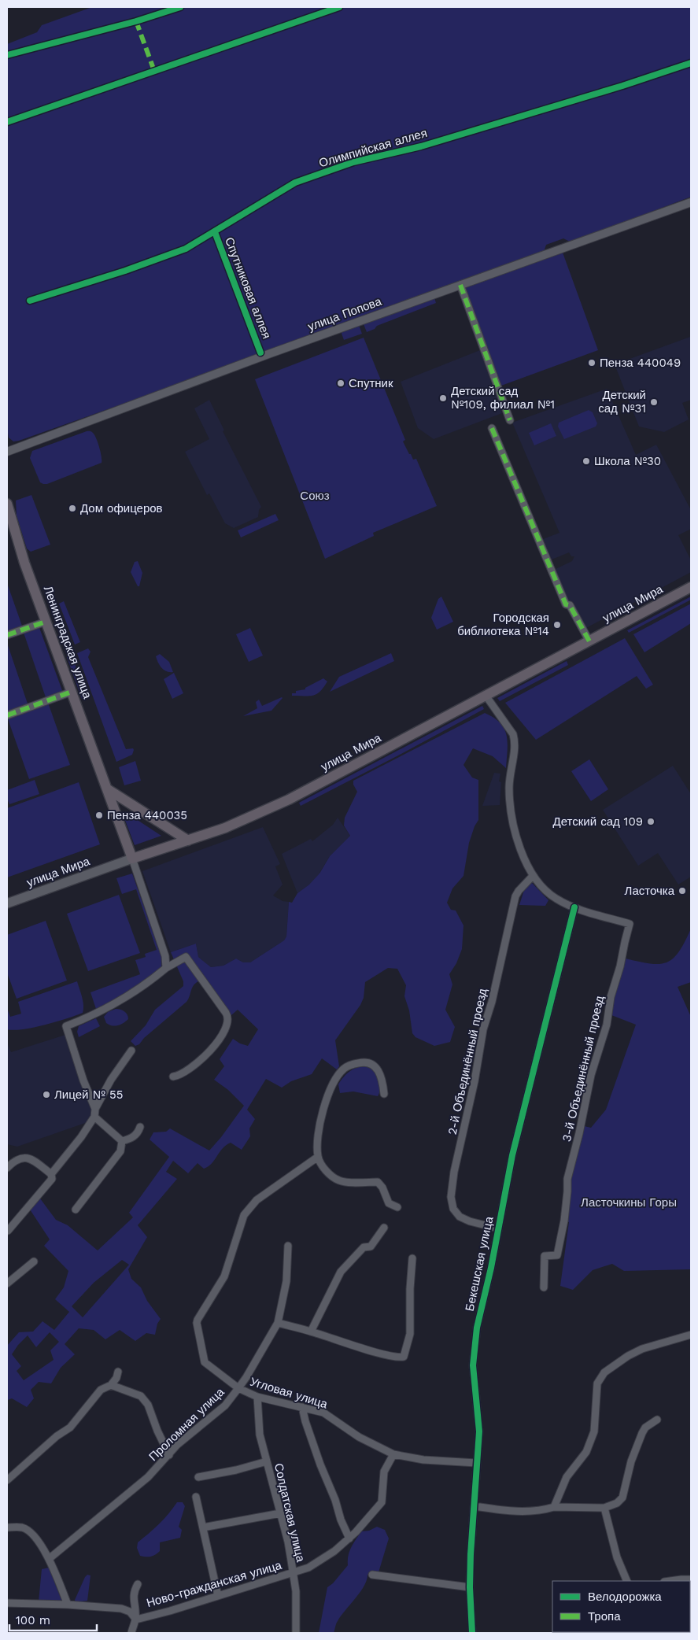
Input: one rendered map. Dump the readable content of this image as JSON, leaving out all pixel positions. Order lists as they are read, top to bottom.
{
  "streets": {
    "main road": ["улица Мира", "Ленинградская улица"],
    "street": [
      "улица Попова",
      "2-й Объединённый проезд",
      "3-й Объединённый проезд",
      "Бекешская улица",
      "Угловая улица",
      "Проломная улица",
      "Солдатская улица",
      "Ново-гражданская улица"
    ],
    "cycle path": ["Олимпийская аллея", "Спутниковая аллея"]
  },
  "crossings": [
    ["улица Мира", "Ленинградская улица"],
    ["2-й Объединённый проезд", "Бекешская улица"],
    ["3-й Объединённый проезд", "Бекешская улица"],
    ["Бекешская улица", "Угловая улица"],
    ["Угловая улица", "Проломная улица"],
    ["Угловая улица", "Солдатская улица"],
    ["Угловая улица", "Ново-гражданская улица"],
    ["Солдатская улица", "Ново-гражданская улица"]
  ],
  "parks": ["Союз", "Ласточкины Горы"],
  "places": [
    "Пенза 440049",
    "Спутник",
    "Детский сад №109, филиал №1",
    "Детский сад №31",
    "Школа №30",
    "Дом офицеров",
    "Городская библиотека №14",
    "Пенза 440035",
    "Детский сад 109",
    "Ласточка",
    "Лицей № 55"
  ],
  "legend": ["Велодорожка", "Тропа"],
  "scale_bar": "100 m"
}
